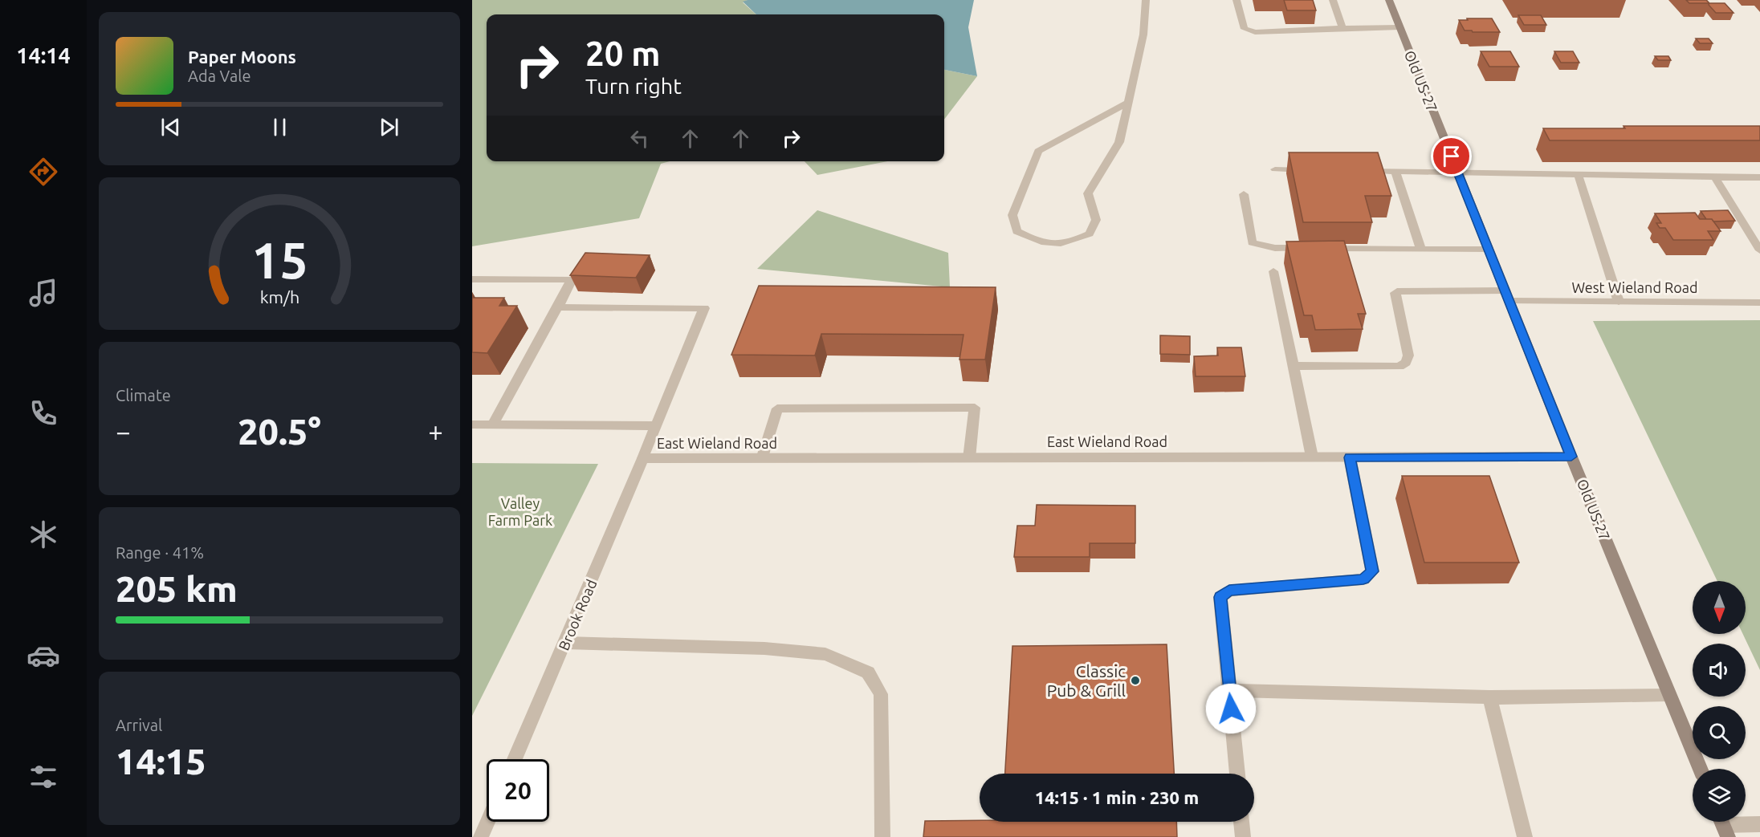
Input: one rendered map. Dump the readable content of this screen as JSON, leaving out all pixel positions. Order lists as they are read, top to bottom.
{
  "streets": {
    "main road": ["Old US-27"],
    "street": ["West Wieland Road", "East Wieland Road", "Brook Road"]
  },
  "crossings": [
    ["Old US-27", "West Wieland Road"],
    ["Old US-27", "East Wieland Road"],
    ["East Wieland Road", "Brook Road"]
  ],
  "parks": ["Valley Farm Park"],
  "places": ["Classic Pub & Grill"],
  "north": "bottom",
  "page": {
    "tabs": "14:14",
    "turn": ["20 m", "Turn right"],
    "song": ["Paper Moons", "Ada Vale"],
    "tile": [
      "Climate",
      ["Range · 41%", "205 km"],
      ["Arrival", "14:15"]
    ],
    "heat": ["−", "20.5°", "+"],
    "limit": "20",
    "trip": "14:15 · 1 min · 230 m",
    "gauge": ["15", "km/h"]
  }
}
